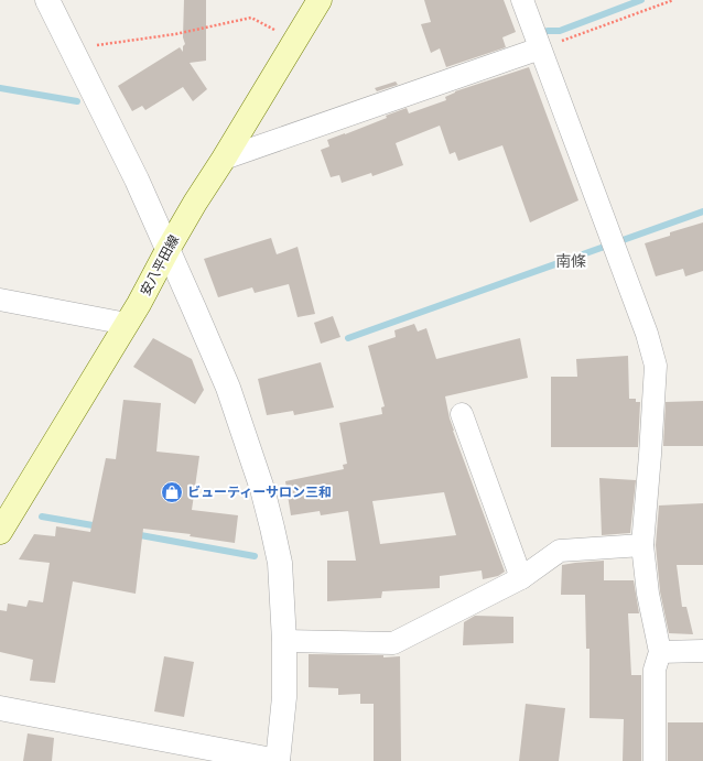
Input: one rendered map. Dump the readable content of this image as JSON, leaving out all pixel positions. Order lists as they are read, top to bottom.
{
  "streets": {
    "main road": ["安八平田線"]
  },
  "districts": ["南條"],
  "places": {
    "shop": ["ビューティーサロン三和"]
  }
}
